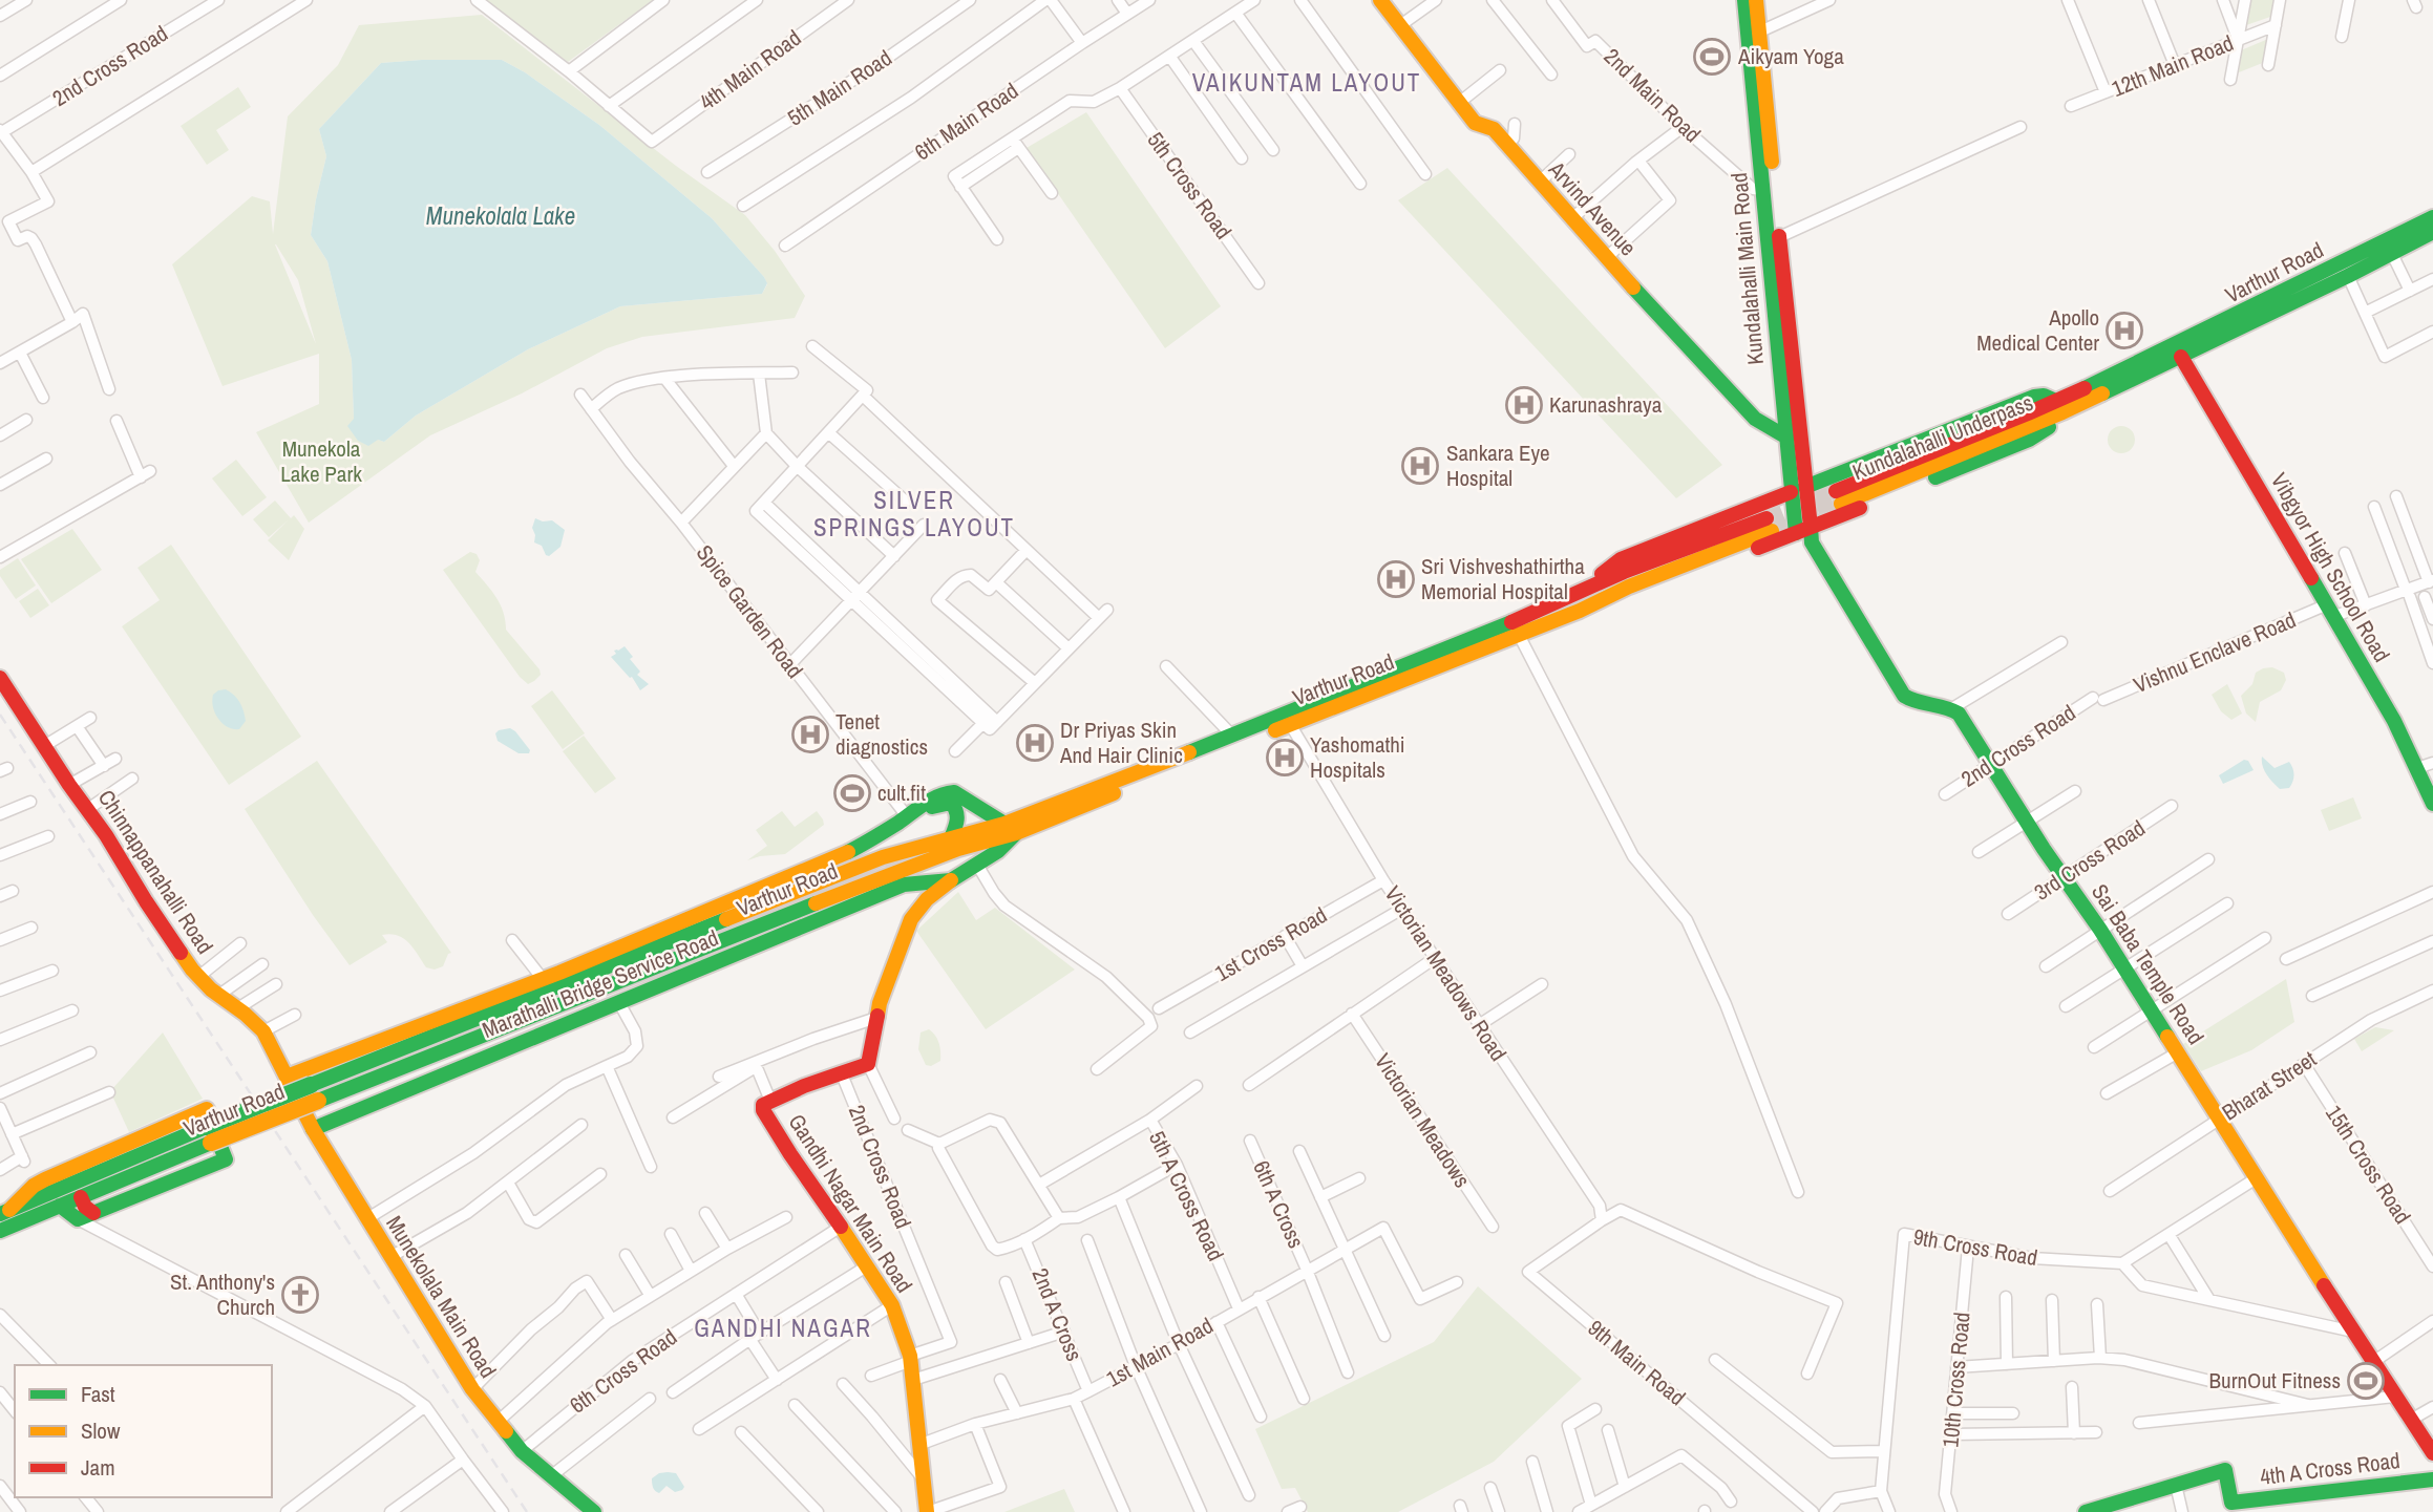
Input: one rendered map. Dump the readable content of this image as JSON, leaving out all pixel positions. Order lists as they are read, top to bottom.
{
  "streets": {
    "main road": [
      "Arvind Avenue",
      "Kundalahalli Main Road",
      "Varthur Road",
      "Kundalahalli Underpass",
      "Vibgyor High School Road",
      "Chinnappanahalli Road",
      "Sai Baba Temple Road",
      "Marathalli Bridge Service Road",
      "Gandhi Nagar Main Road",
      "Munekolala Main Road",
      "4th A Cross Road"
    ],
    "street": [
      "2nd Cross Road",
      "12th Main Road",
      "4th Main Road",
      "5th Main Road",
      "2nd Main Road",
      "6th Main Road",
      "5th Cross Road",
      "Spice Garden Road",
      "Vishnu Enclave Road",
      "3rd Cross Road",
      "1st Cross Road",
      "Victorian Meadows Road",
      "Bharat Street",
      "Victorian Meadows",
      "15th Cross Road",
      "5th A Cross Road",
      "6th A Cross",
      "9th Cross Road",
      "2nd A Cross",
      "1st Main Road",
      "9th Main Road",
      "6th Cross Road",
      "10th Cross Road"
    ]
  },
  "crossings": [
    ["2nd Cross Road", "Vishnu Enclave Road"],
    ["2nd Cross Road", "Sai Baba Temple Road"],
    ["2nd Cross Road", "Gandhi Nagar Main Road"],
    ["2nd Main Road", "Kundalahalli Main Road"],
    ["Arvind Avenue", "Kundalahalli Main Road"],
    ["Varthur Road", "Kundalahalli Underpass"],
    ["Varthur Road", "Vibgyor High School Road"],
    ["Varthur Road", "Victorian Meadows Road"],
    ["Varthur Road", "Marathalli Bridge Service Road"],
    ["Vibgyor High School Road", "Vishnu Enclave Road"],
    ["Spice Garden Road", "Marathalli Bridge Service Road"],
    ["3rd Cross Road", "Sai Baba Temple Road"],
    ["Chinnappanahalli Road", "Marathalli Bridge Service Road"],
    ["Chinnappanahalli Road", "Munekolala Main Road"],
    ["1st Cross Road", "Victorian Meadows Road"],
    ["Sai Baba Temple Road", "Bharat Street"],
    ["Victorian Meadows Road", "9th Main Road"],
    ["Marathalli Bridge Service Road", "Munekolala Main Road"],
    ["Bharat Street", "15th Cross Road"],
    ["5th A Cross Road", "1st Main Road"],
    ["Gandhi Nagar Main Road", "1st Main Road"],
    ["Gandhi Nagar Main Road", "6th Cross Road"],
    ["6th A Cross", "1st Main Road"],
    ["9th Cross Road", "10th Cross Road"],
    ["Munekolala Main Road", "6th Cross Road"],
    ["2nd A Cross", "1st Main Road"]
  ],
  "districts": ["VAIKUNTAM LAYOUT", "SILVER SPRINGS LAYOUT", "GANDHI NAGAR"],
  "water": ["Munekolala Lake"],
  "parks": ["Munekola Lake Park"],
  "places": {
    "sports": ["Aikyam Yoga", "cult.fit", "BurnOut Fitness"],
    "hospital": [
      "Apollo Medical Center",
      "Karunashraya",
      "Sankara Eye Hospital",
      "Sri Vishveshathirtha Memorial Hospital",
      "Tenet diagnostics",
      "Dr Priyas Skin And Hair Clinic",
      "Yashomathi Hospitals"
    ],
    "church": ["St. Anthony's Church"]
  },
  "legend": ["Fast", "Slow", "Jam"]
}
